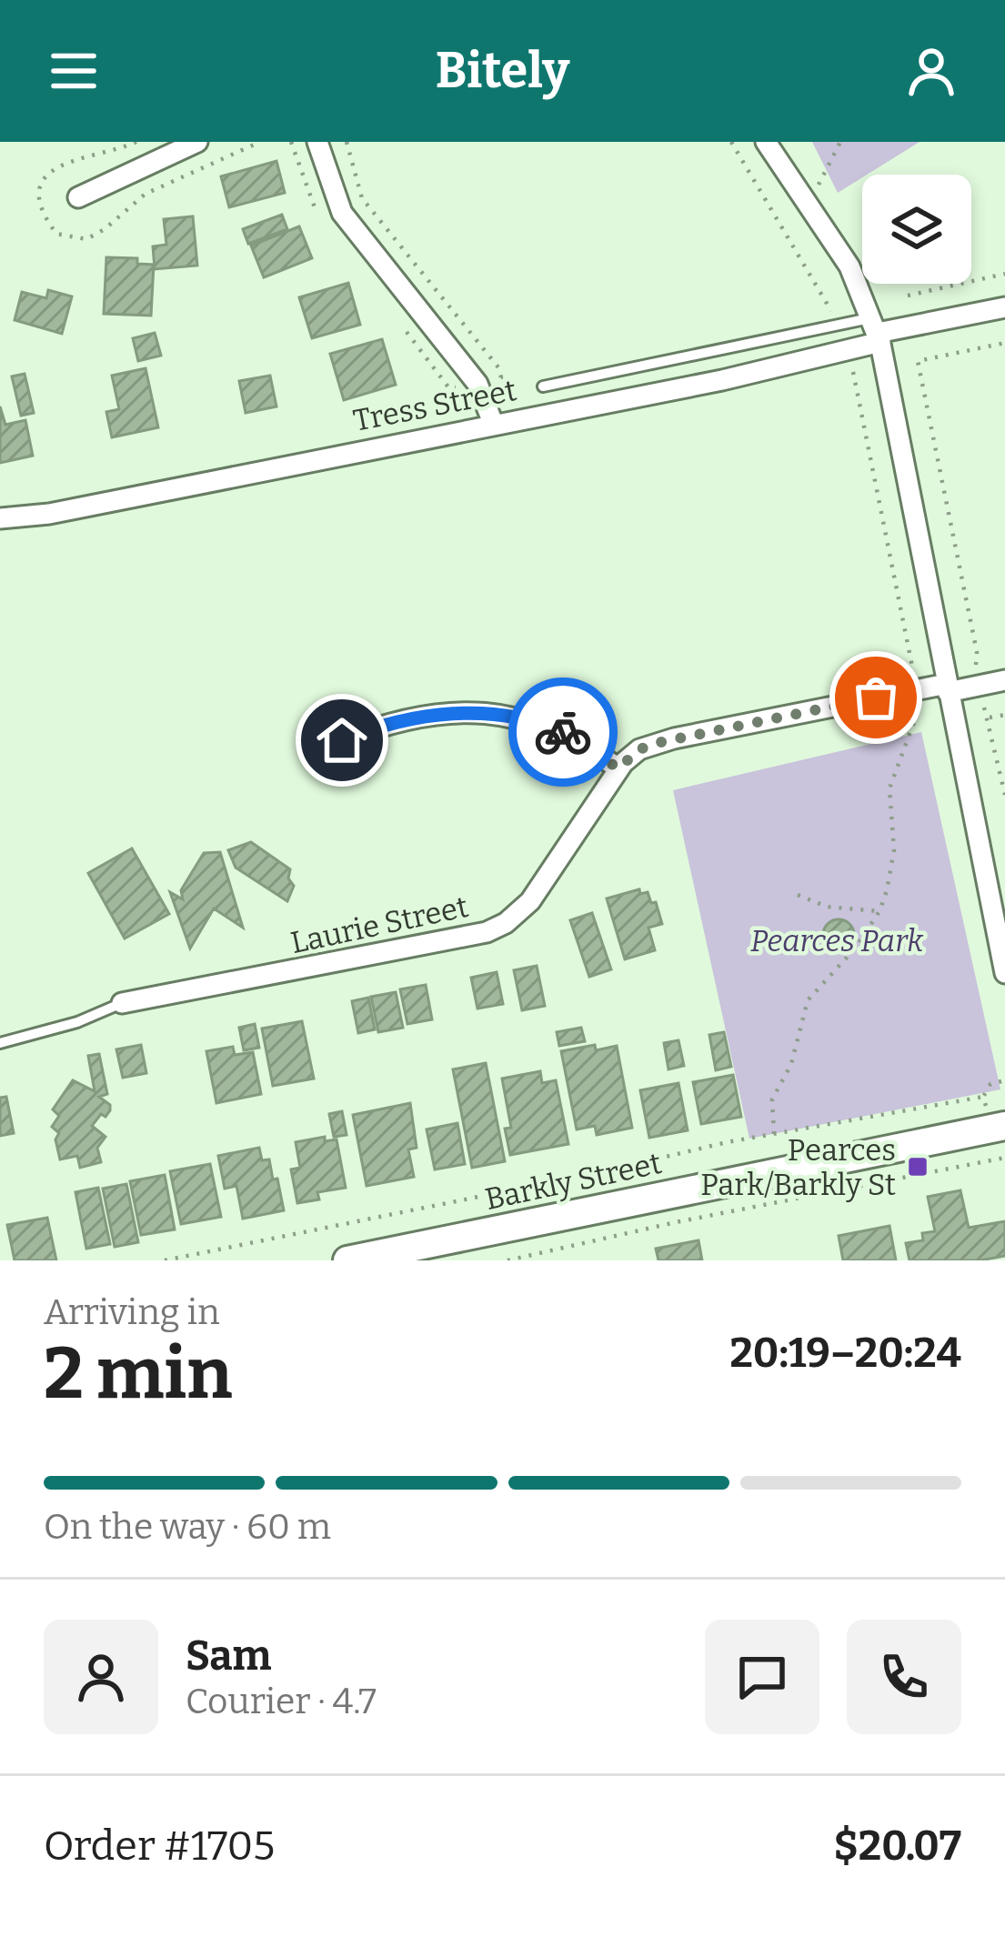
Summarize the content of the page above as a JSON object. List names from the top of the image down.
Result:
{
  "streets": {
    "main road": ["Barkly Street"],
    "street": ["Tress Street", "Laurie Street"]
  },
  "parks": ["Pearces Park"],
  "places": {
    "transit": ["Pearces Park/Barkly St"]
  },
  "page": {
    "header": "Bitely",
    "heading": ["2 min", "Arriving in", "20:19–20:24"],
    "panel": [
      "Sam",
      "Courier · 4.7",
      "Order #1705",
      "$20.07"
    ],
    "bar": "On the way · 60 m"
  }
}
